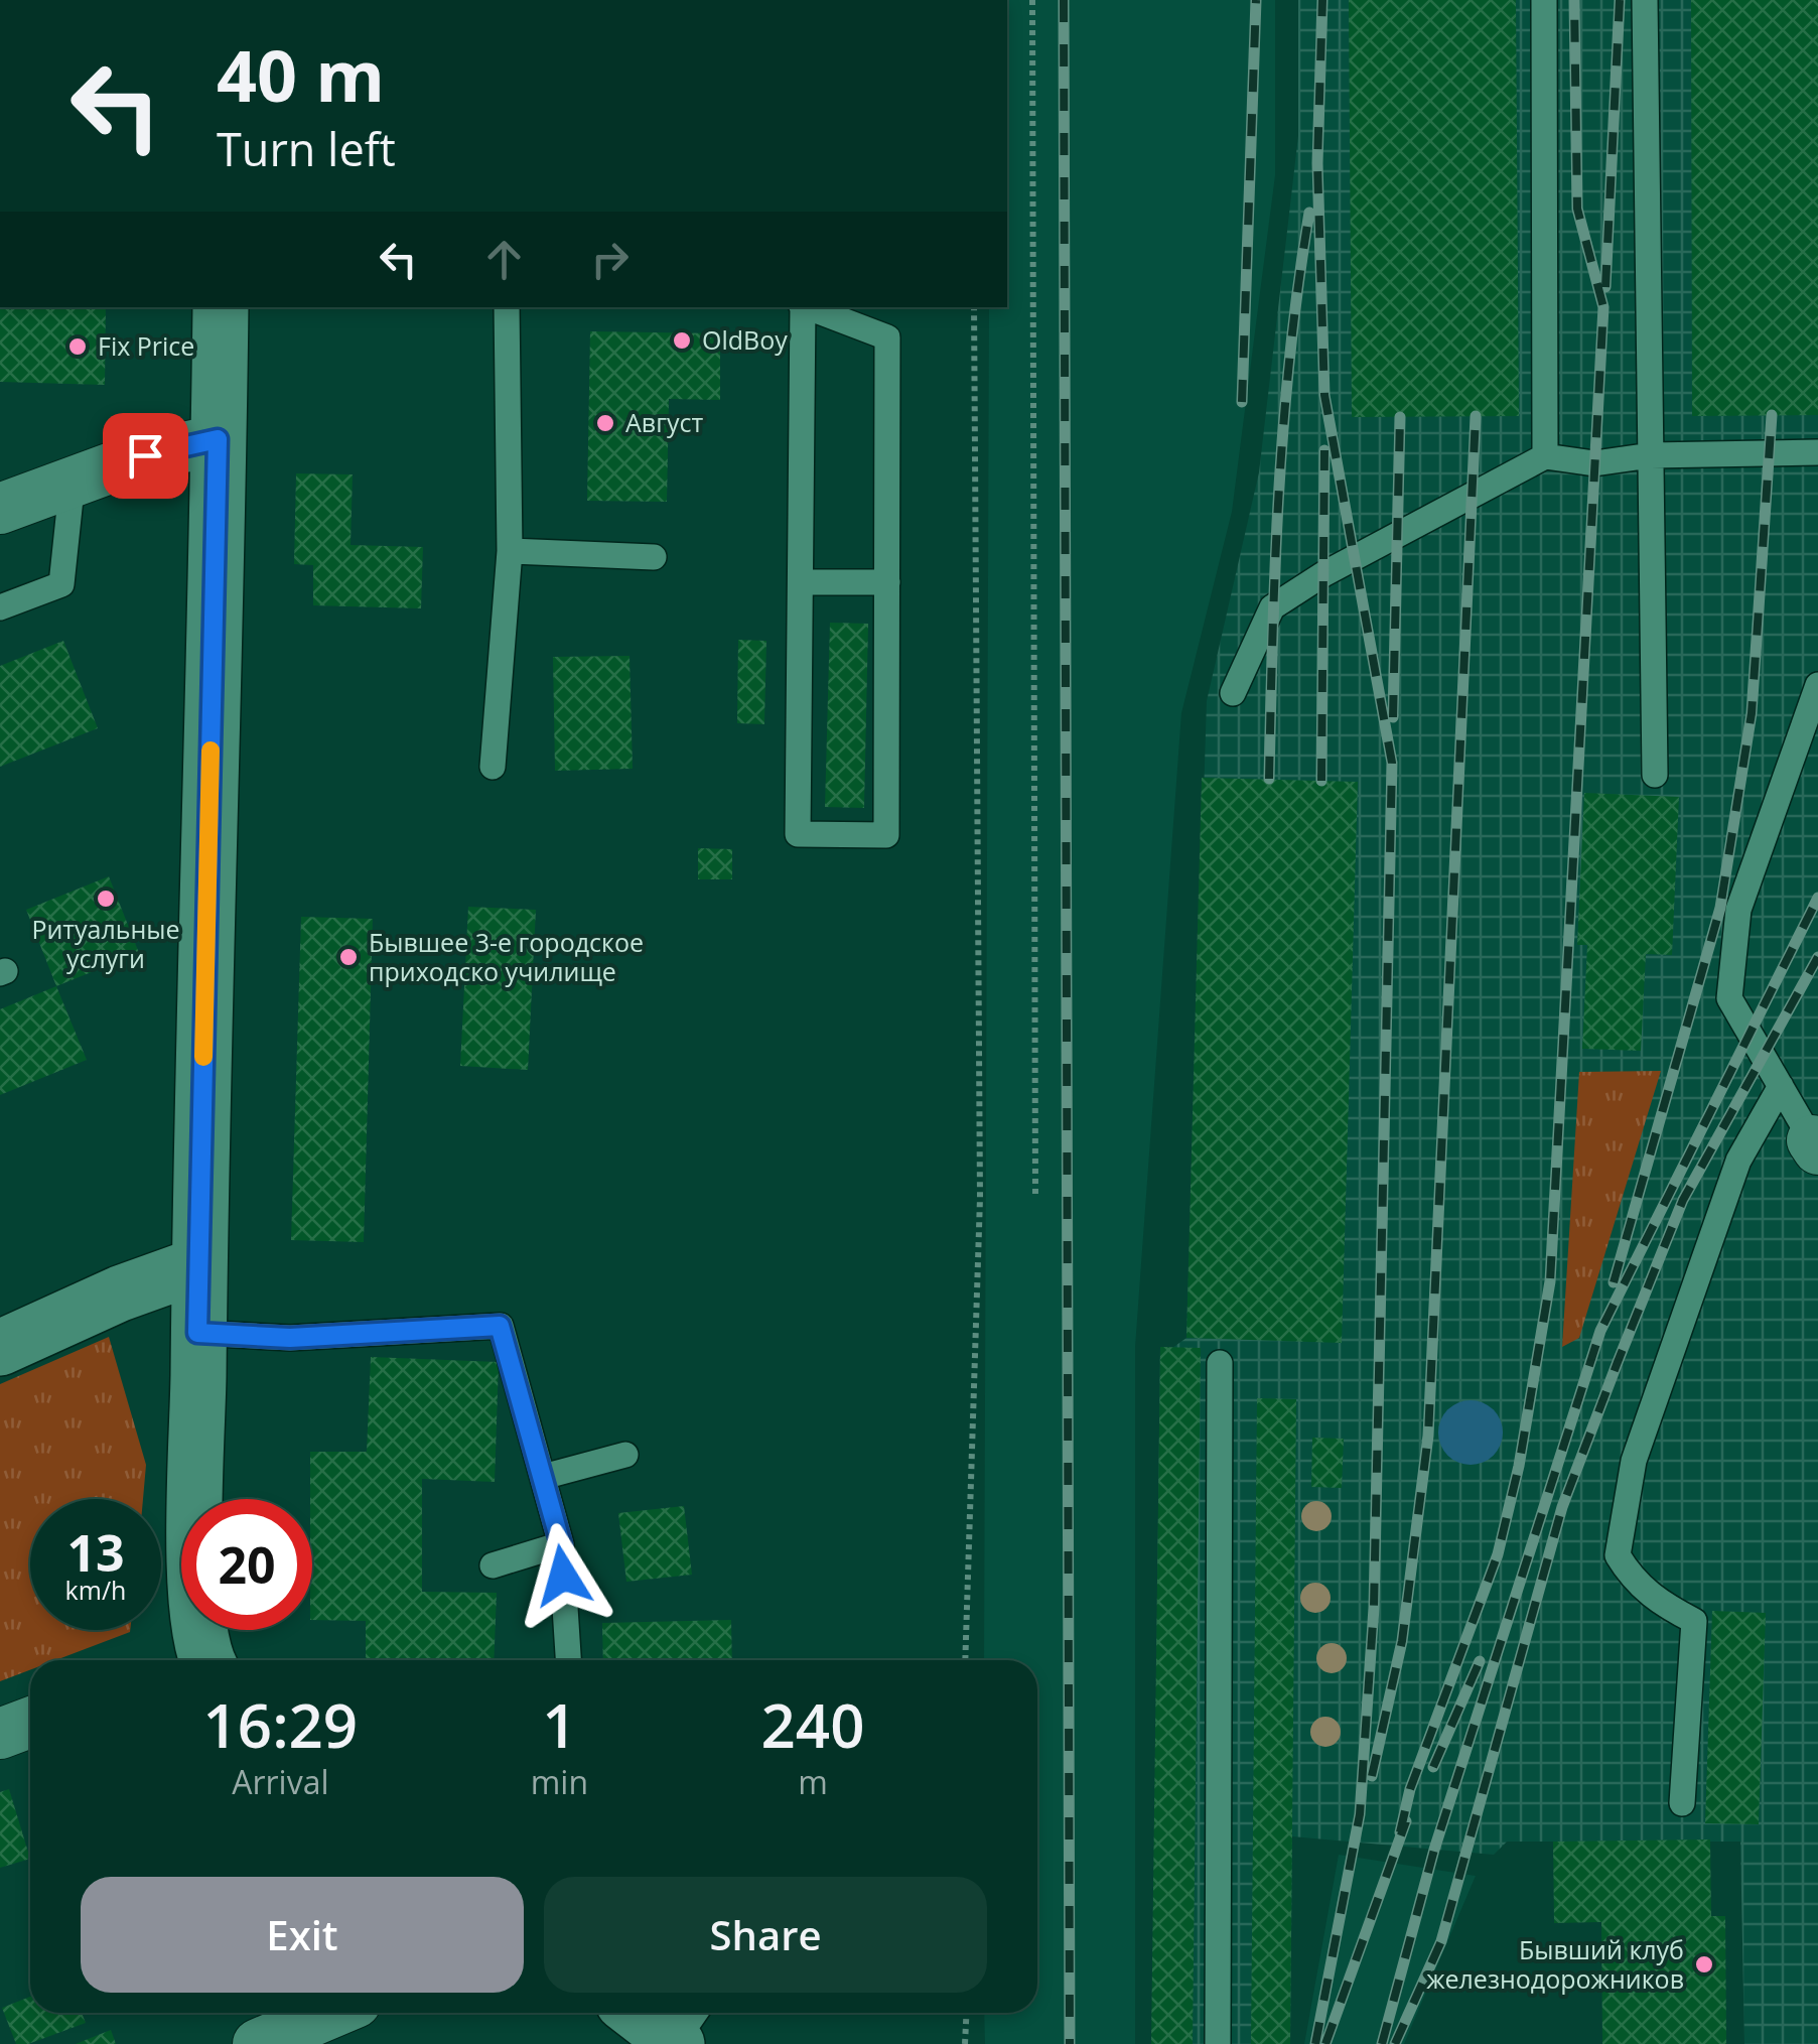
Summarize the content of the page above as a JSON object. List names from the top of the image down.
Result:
{
  "places": [
    "OldBoy",
    "Fix Price",
    "Август",
    "Ритуальные услуги",
    "Бывшее 3-е городское приходско училище",
    "Бывший клуб железнодорожников"
  ],
  "page": {
    "turn": ["40 m", "Turn left"],
    "speed": "13 km/h",
    "limit": "20",
    "eta": [
      "16:29",
      "Arrival",
      "1",
      "min",
      "240",
      "m"
    ],
    "buttons": ["Exit", "Share"]
  }
}
